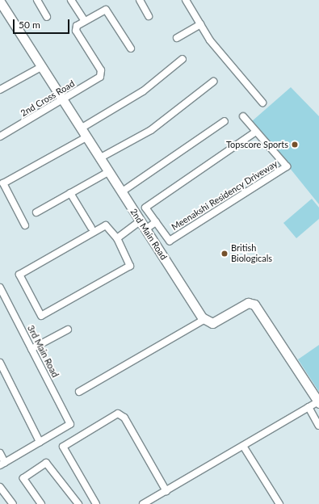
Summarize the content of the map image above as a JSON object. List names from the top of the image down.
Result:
{
  "streets": {
    "street": [
      "2nd Cross Road",
      "Meenakshi Residency Driveway",
      "2nd Main Road",
      "3rd Main Road"
    ]
  },
  "crossings": [
    ["2nd Cross Road", "2nd Main Road"],
    ["Meenakshi Residency Driveway", "2nd Main Road"]
  ],
  "places": ["Topscore Sports", "British Biologicals"],
  "scale_bar": "50 m"
}
